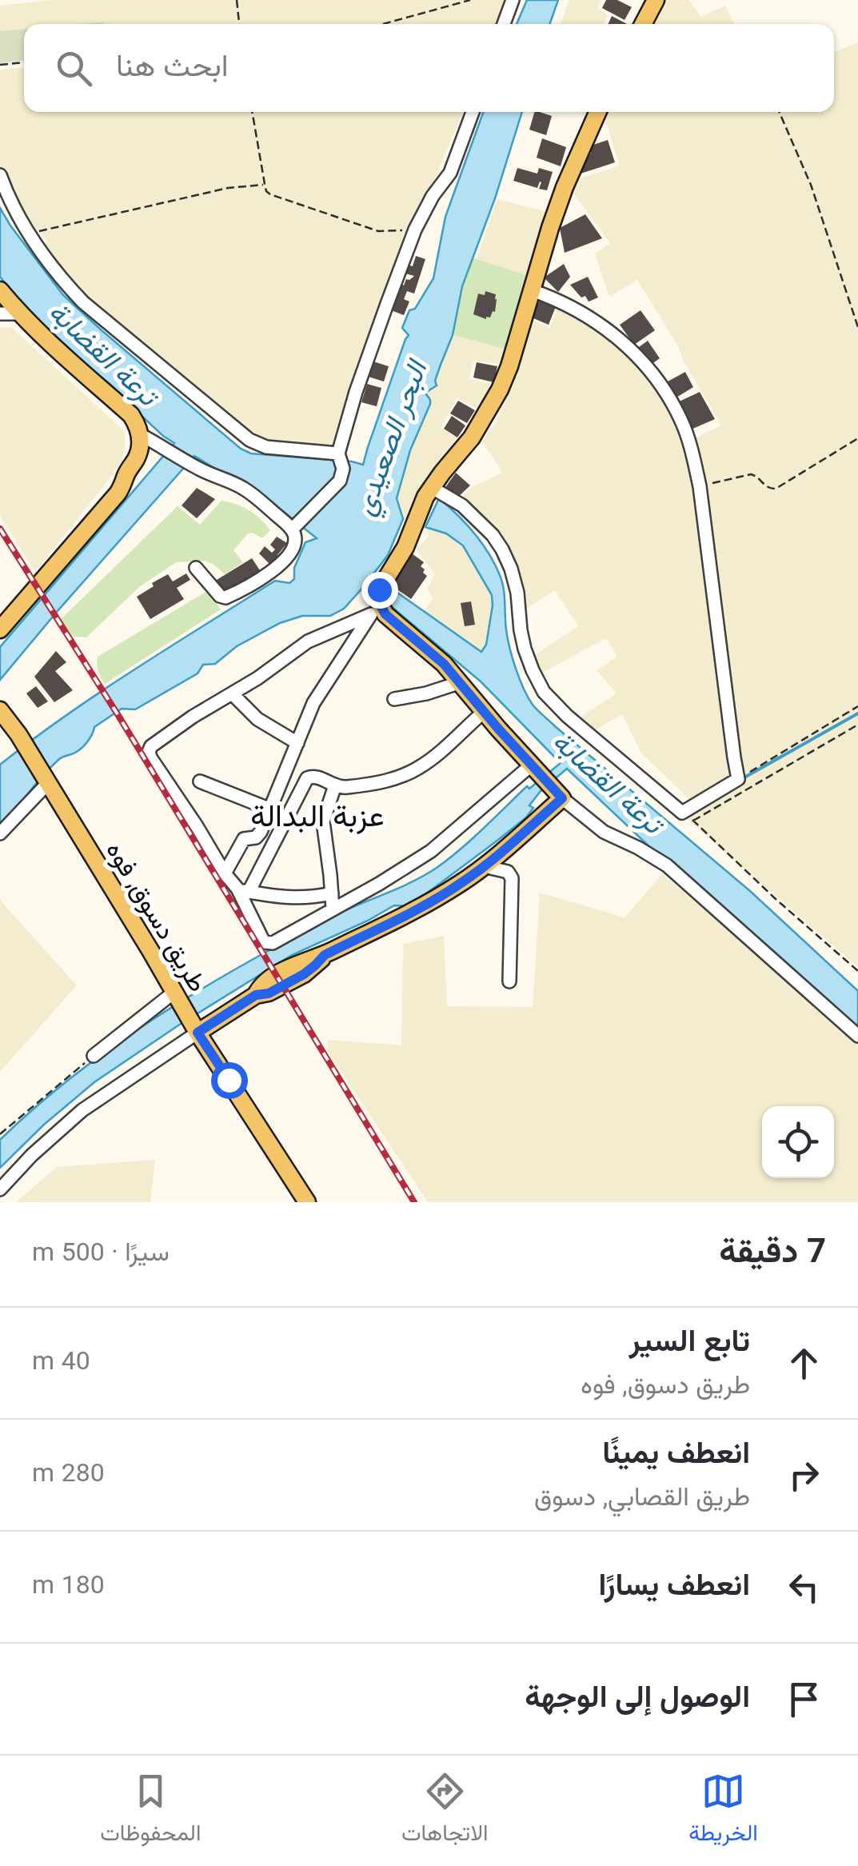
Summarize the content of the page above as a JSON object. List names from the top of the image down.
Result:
{
  "streets": {
    "main road": ["طريق دسوق, فوه"]
  },
  "districts": ["عزبة البدالة"],
  "water": ["ترعة القضابة", "البحر الصعيدي"],
  "page": {
    "search": "ابحث هنا",
    "heading": ["7 دقيقة", "سيرًا · 500 m"],
    "list": [
      ["تابع السير", "طريق دسوق, فوه", "40 m"],
      ["انعطف يمينًا", "طريق القصابي, دسوق", "280 m"],
      ["انعطف يسارًا", "180 m"],
      "الوصول إلى الوجهة"
    ],
    "nav": ["الخريطة", "الاتجاهات", "المحفوظات"]
  }
}
